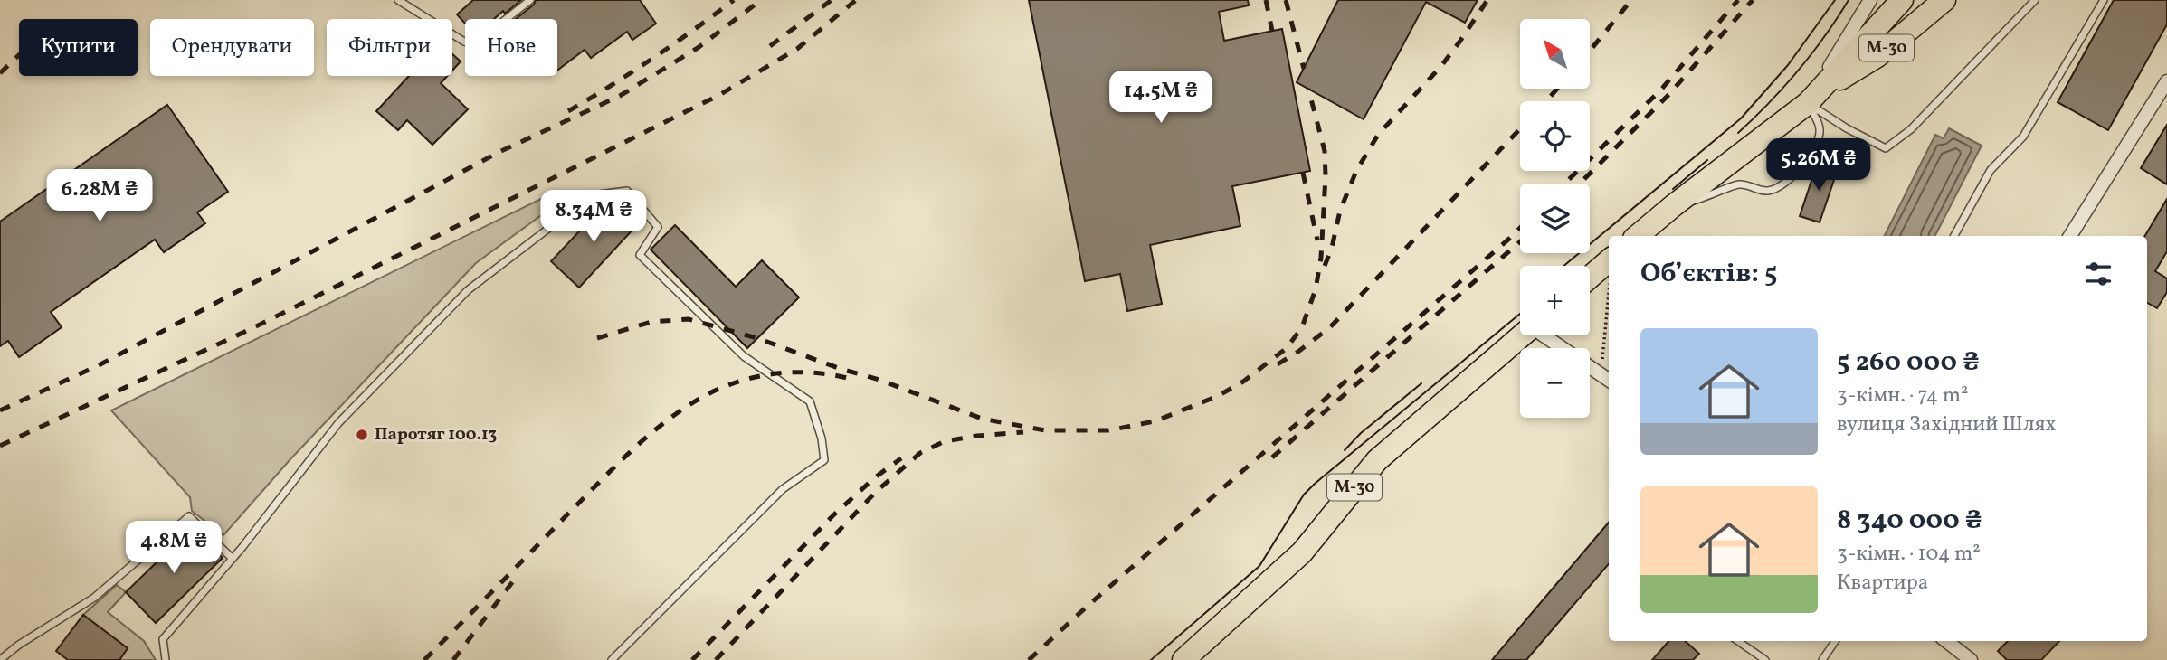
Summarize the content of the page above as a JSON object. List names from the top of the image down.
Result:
{
  "streets": {
    "highway": ["М-30"]
  },
  "places": ["Паротяг 100.13"],
  "north": "top left",
  "page": {
    "map_buttons": ["+", "−"],
    "chip": [
      "Купити",
      "Орендувати",
      "Фільтри",
      "Нове"
    ],
    "price": [
      "14.5M ₴",
      "5.26M ₴",
      "6.28M ₴",
      "8.34M ₴",
      "4.8M ₴"
    ],
    "heading": "Об’єктів: 5",
    "list": [
      {
        "name": "5 260 000 ₴",
        "note": "3-кімн. · 74 m² · вулиця Західний Шлях"
      },
      {
        "name": "8 340 000 ₴",
        "note": "3-кімн. · 104 m² · Квартира"
      }
    ]
  }
}
